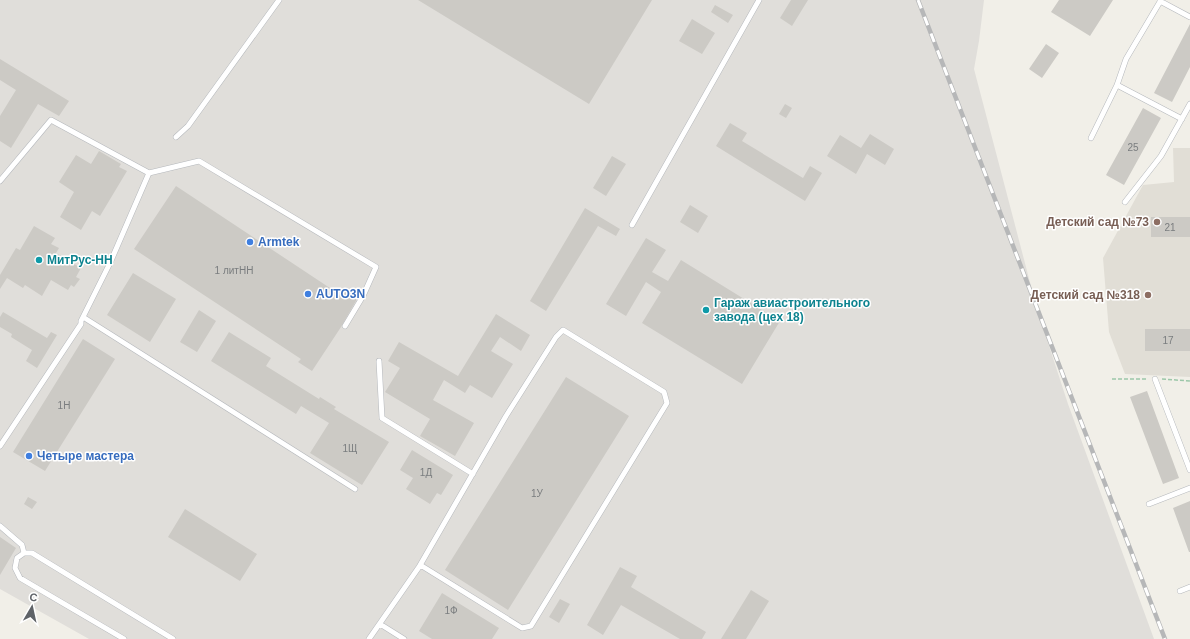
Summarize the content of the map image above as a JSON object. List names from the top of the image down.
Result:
{
  "places": [
    "Детский сад №73",
    "Armtek",
    "МитРус-НН",
    "AUTO3N",
    "Детский сад №318",
    "Гараж авиастроительного завода (цех 18)",
    "Четыре мастера"
  ],
  "house_numbers": [
    "25",
    "21",
    "1 литНН",
    "17",
    "1Н",
    "1Щ",
    "1Д",
    "1У",
    "1Ф"
  ],
  "north": "top"
}
